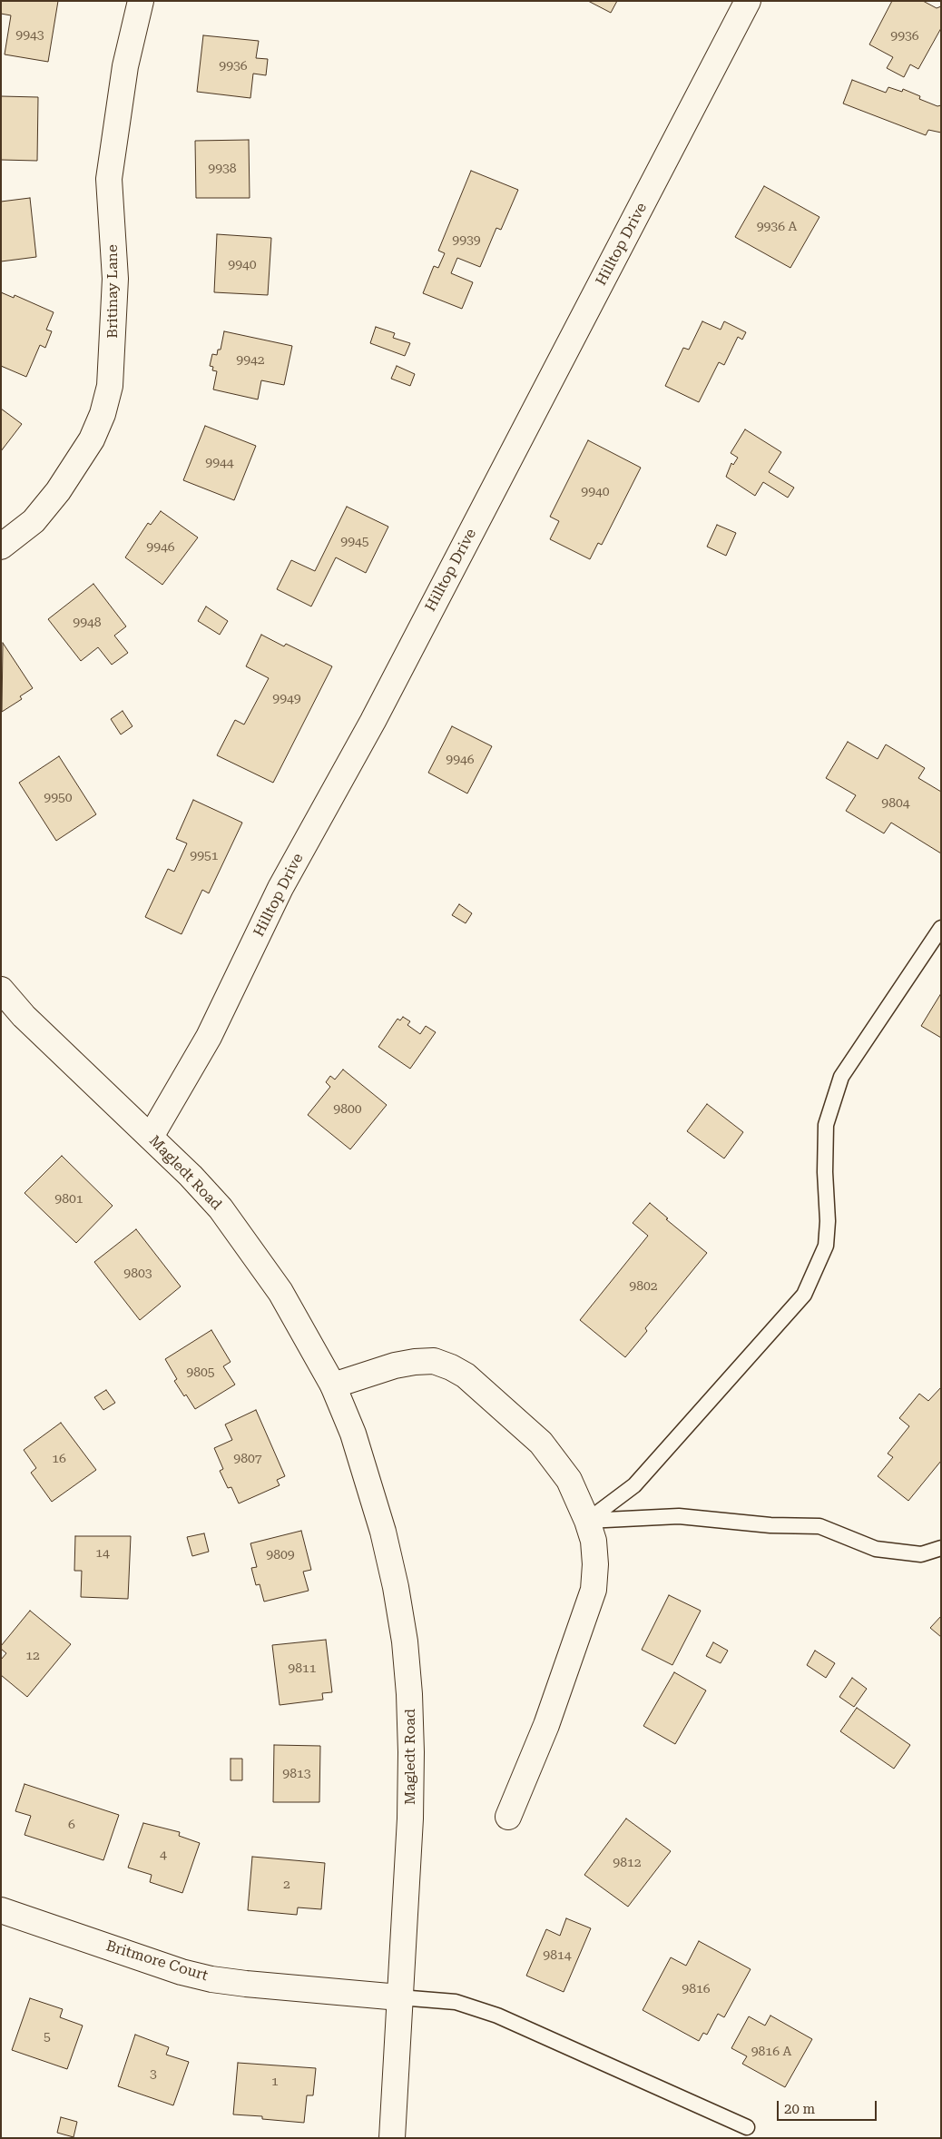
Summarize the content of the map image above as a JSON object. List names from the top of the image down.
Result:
{
  "streets": {
    "street": [
      "Hilltop Drive",
      "Britinay Lane",
      "Magledt Road",
      "Britmore Court"
    ]
  },
  "crossings": [
    ["Hilltop Drive", "Magledt Road"],
    ["Magledt Road", "Britmore Court"]
  ],
  "house_numbers": [
    "9943",
    "9936",
    "9936",
    "9938",
    "9936 A",
    "9939",
    "9940",
    "9942",
    "9944",
    "9940",
    "9945",
    "9946",
    "9948",
    "9949",
    "9946",
    "9950",
    "9804",
    "9951",
    "9800",
    "9801",
    "9803",
    "9802",
    "9805",
    "16",
    "9807",
    "14",
    "9809",
    "12",
    "9811",
    "9813",
    "6",
    "4",
    "9812",
    "2",
    "9814",
    "9816",
    "5",
    "9816 A",
    "3",
    "1"
  ],
  "scale_bar": "20 m"
}
